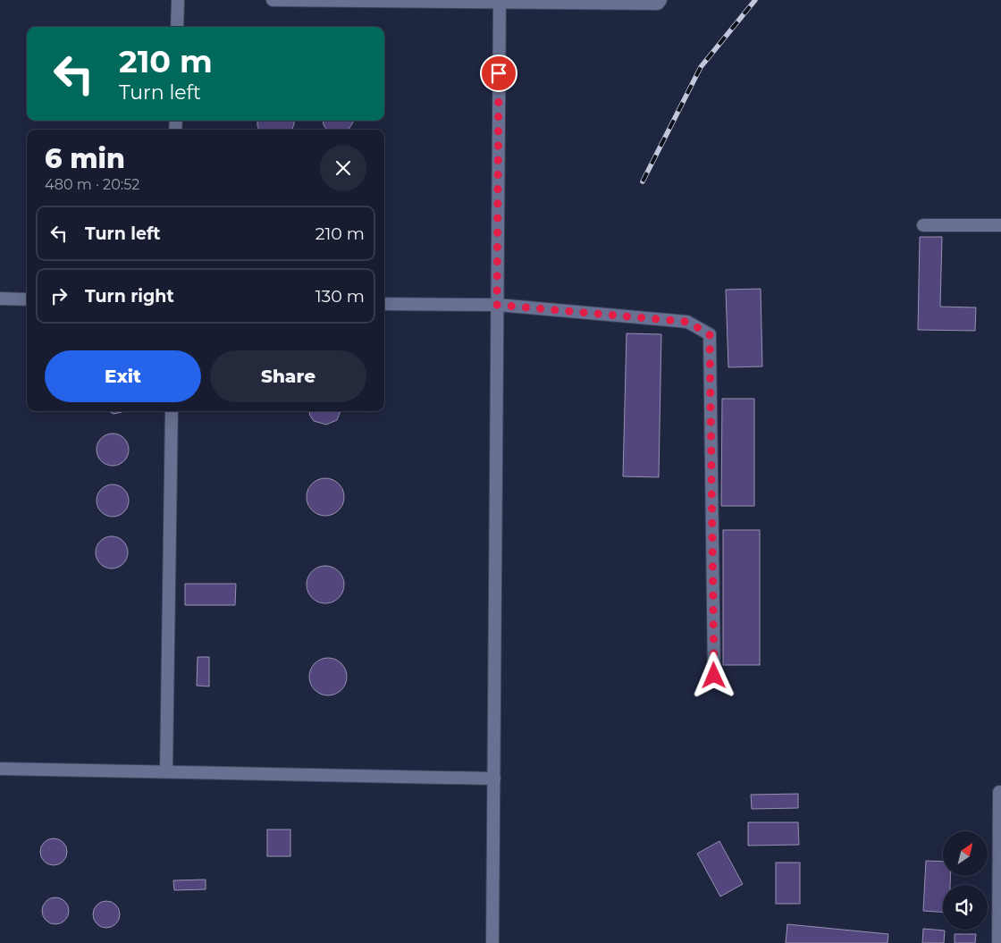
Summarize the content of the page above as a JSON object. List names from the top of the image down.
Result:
{
  "north": "top right",
  "page": {
    "turn": ["210 m", "Turn left"],
    "heading": ["6 min", "480 m · 20:52"],
    "list": [
      {
        "name": "Turn left",
        "value": "210 m"
      },
      {
        "name": "Turn right",
        "value": "130 m"
      }
    ],
    "buttons": ["Exit", "Share"]
  }
}
